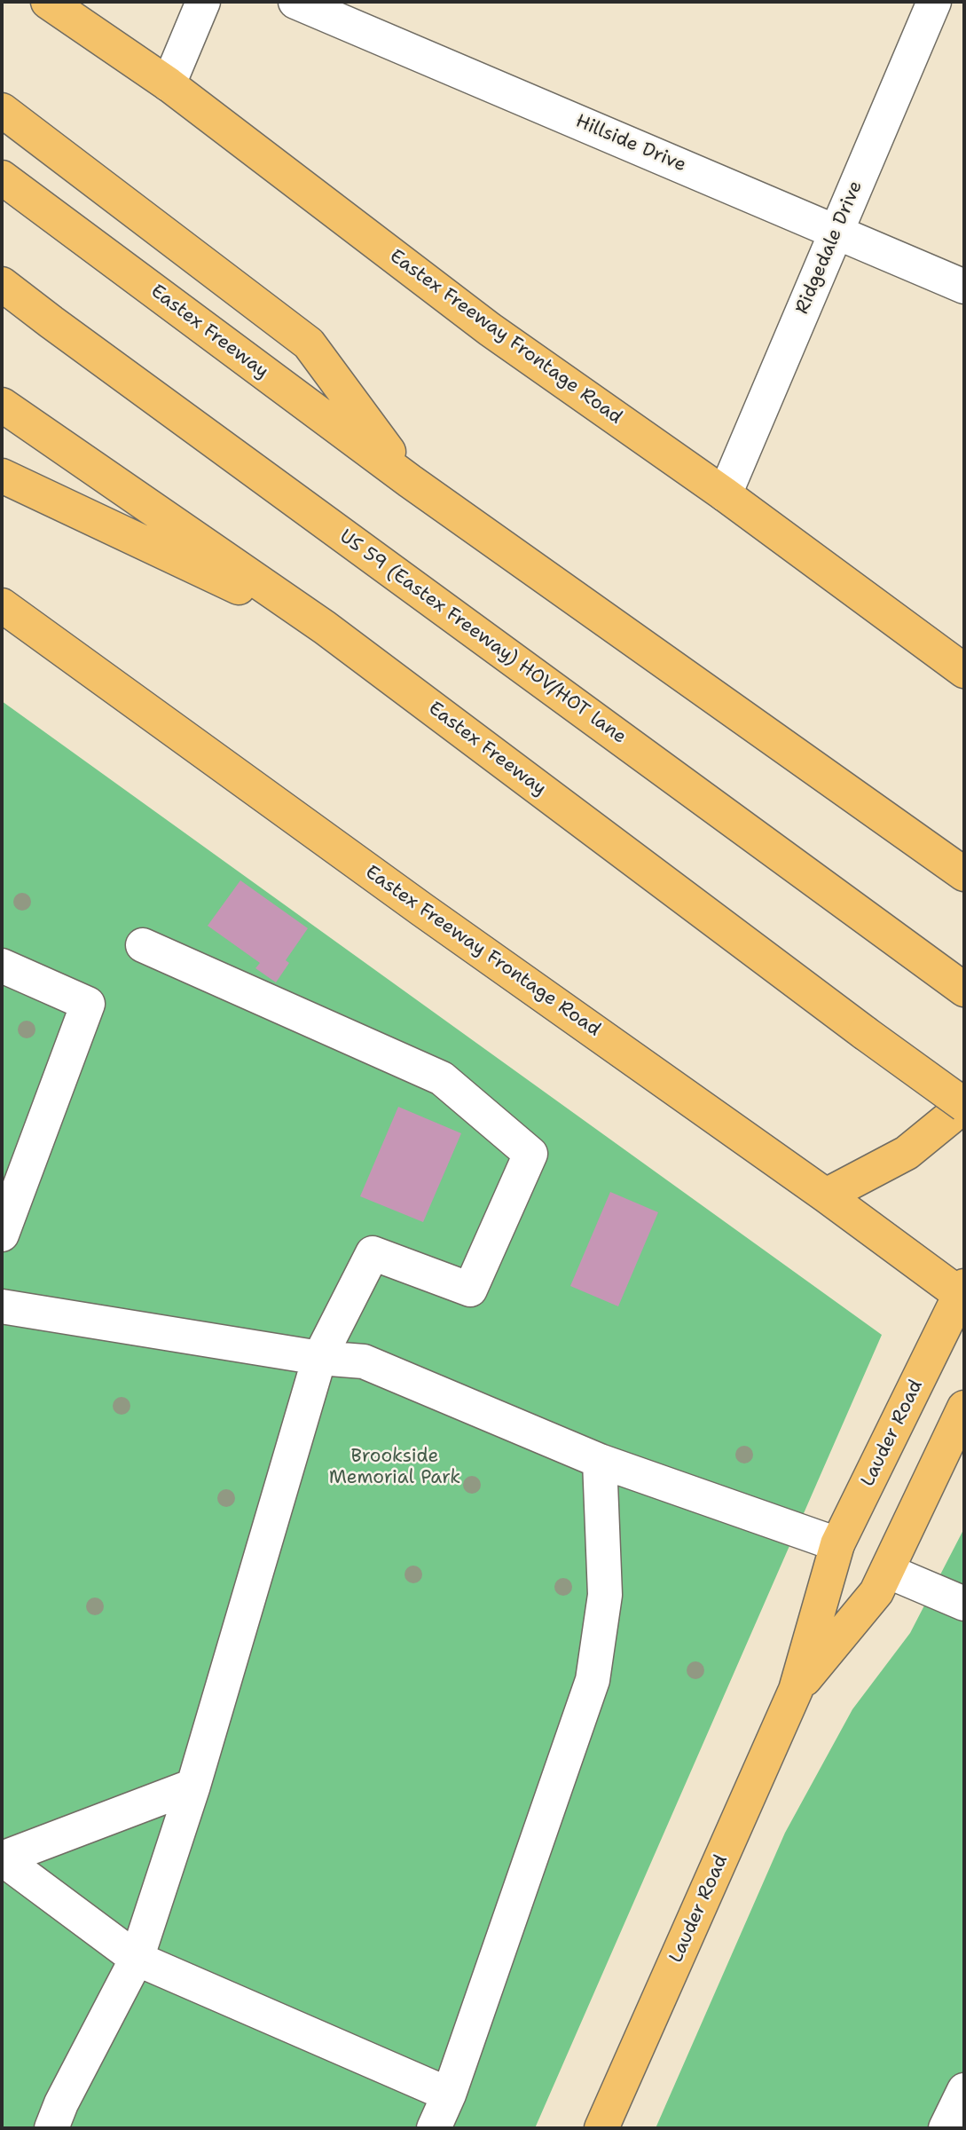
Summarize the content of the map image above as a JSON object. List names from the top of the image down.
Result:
{
  "streets": {
    "main road": [
      "Eastex Freeway",
      "Eastex Freeway Frontage Road",
      "US 59 (Eastex Freeway) HOV/HOT lane",
      "Lauder Road"
    ],
    "street": ["Hillside Drive", "Ridgedale Drive"]
  },
  "crossings": [
    ["Hillside Drive", "Ridgedale Drive"],
    ["Ridgedale Drive", "Eastex Freeway Frontage Road"],
    ["Eastex Freeway Frontage Road", "Lauder Road"]
  ],
  "parks": ["Brookside Memorial Park"]
}
